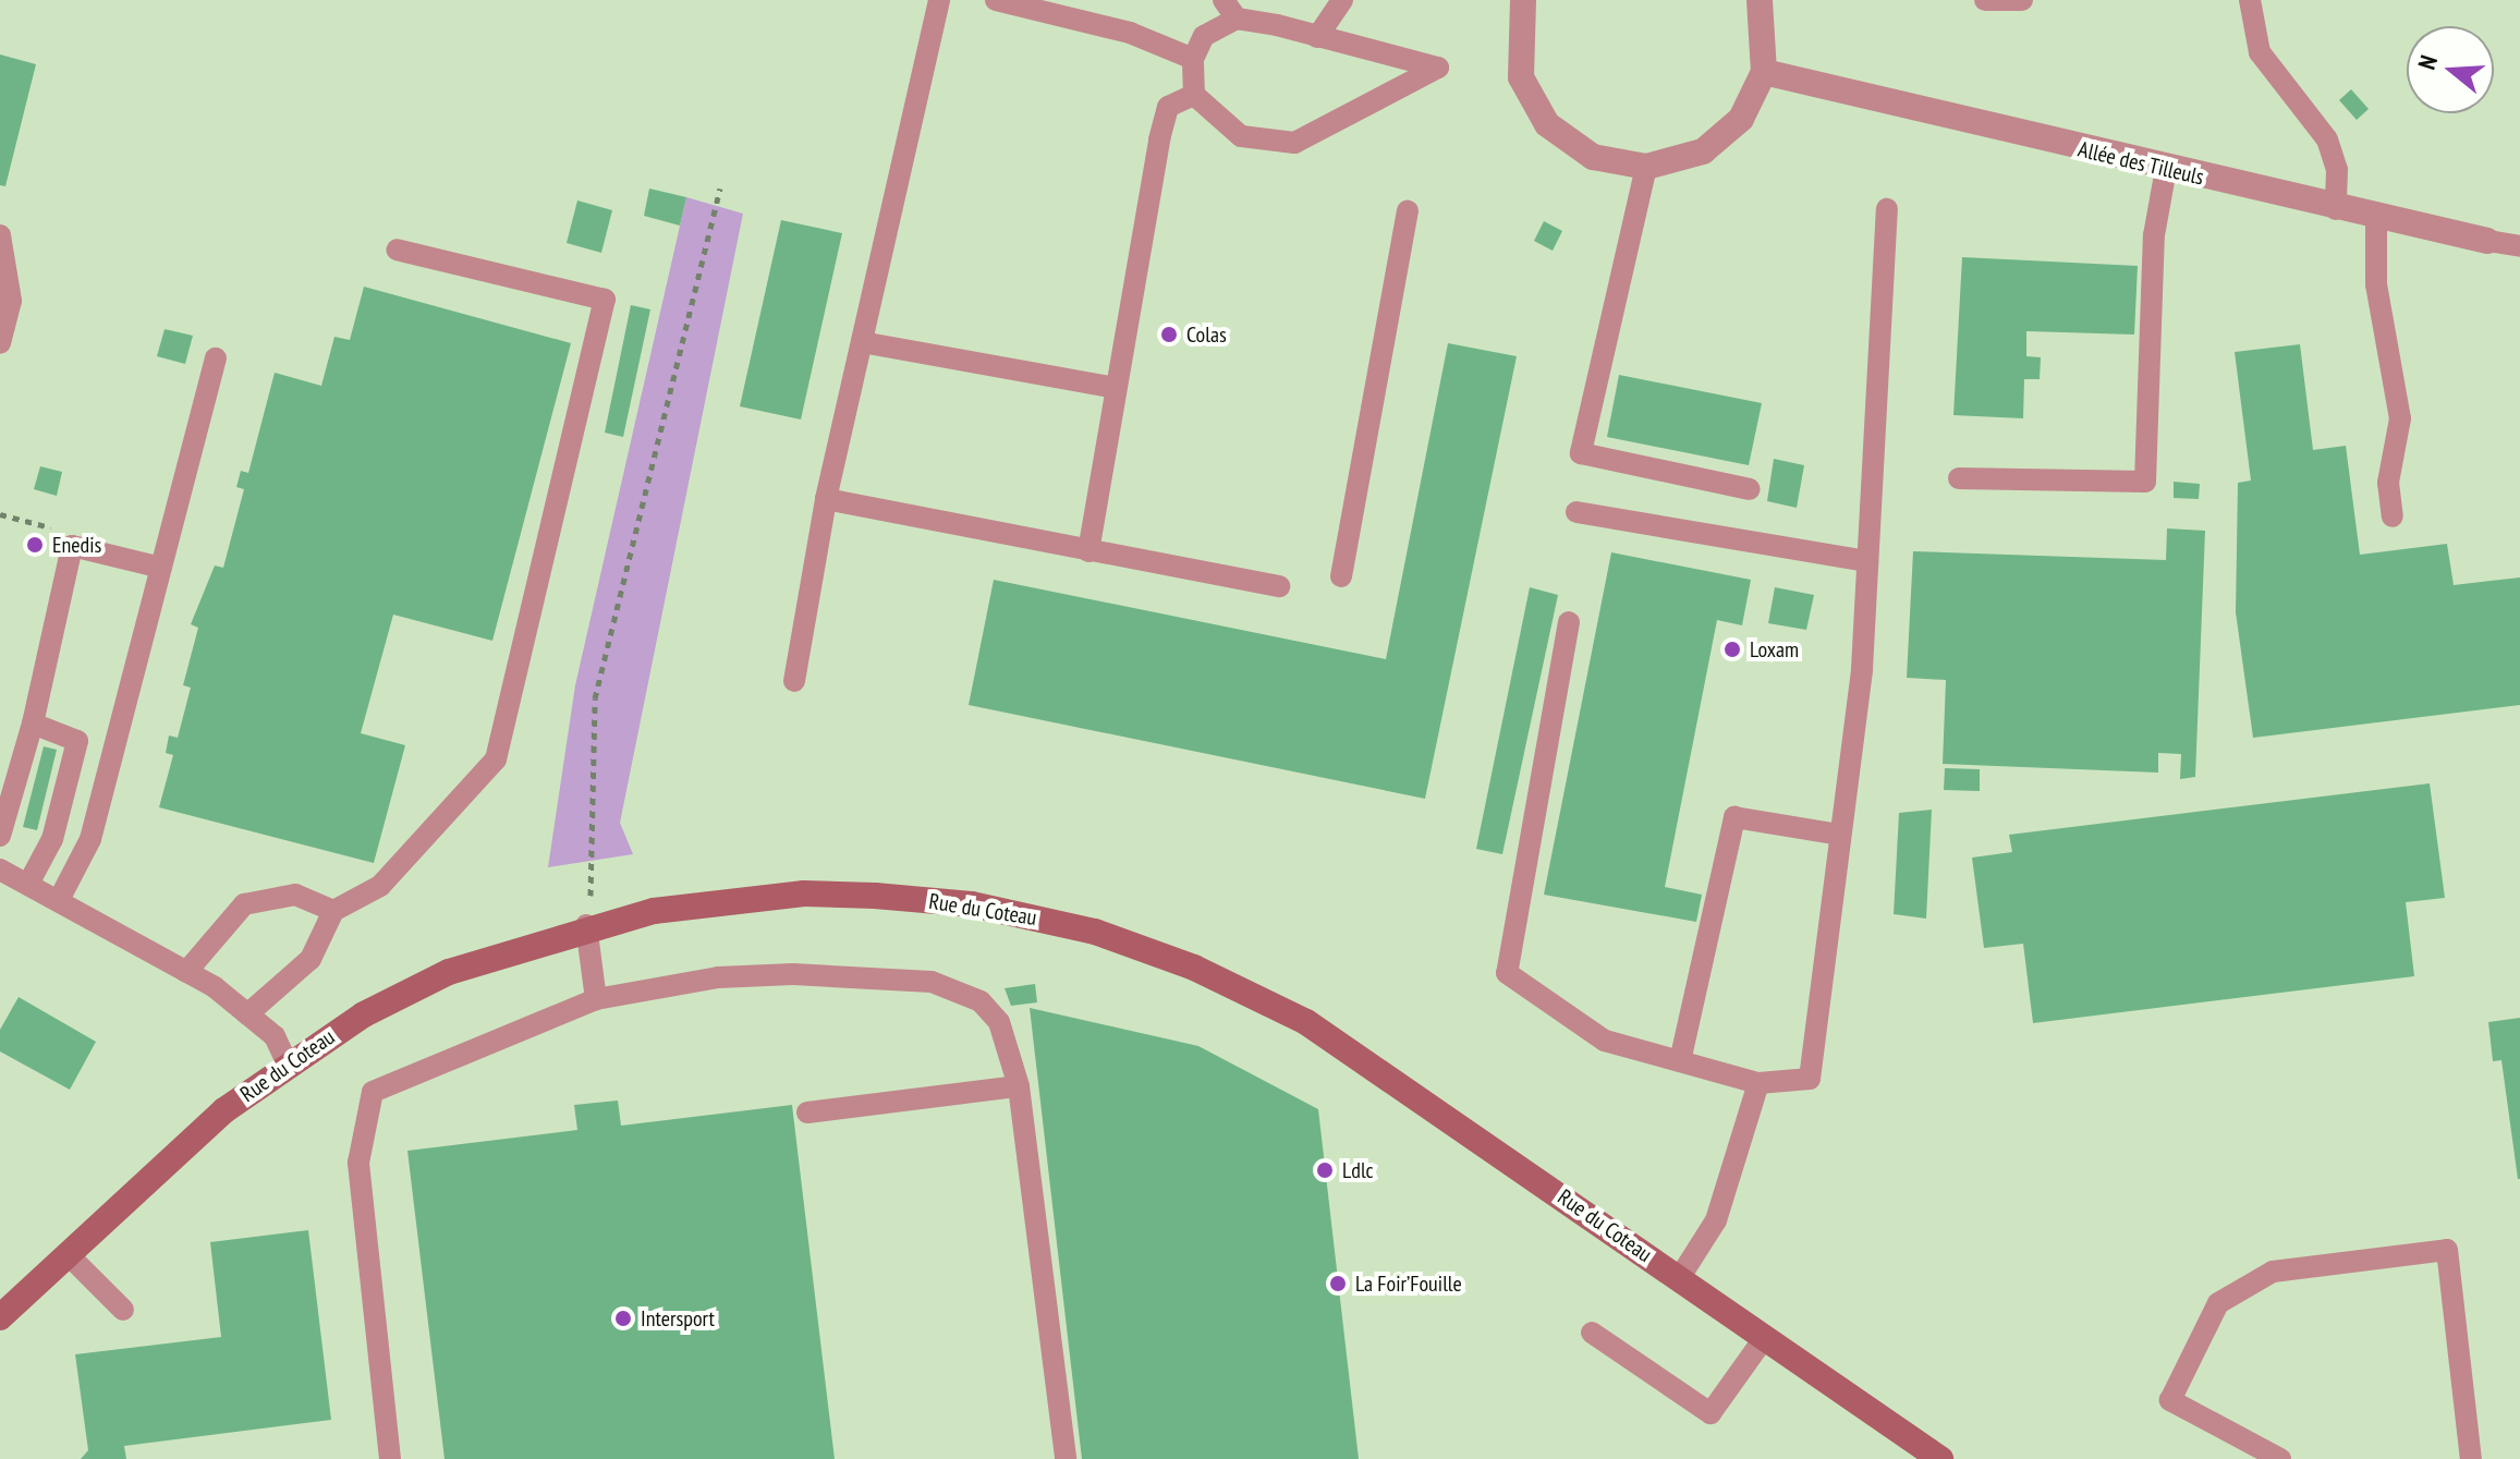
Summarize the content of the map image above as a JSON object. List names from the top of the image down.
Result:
{
  "streets": {
    "street": ["Allée des Tilleuls", "Rue du Coteau"]
  },
  "places": [
    "Colas",
    "Enedis",
    "Loxam",
    "Ldlc",
    "La Foir’Fouille",
    "Intersport"
  ],
  "north": "left"
}
